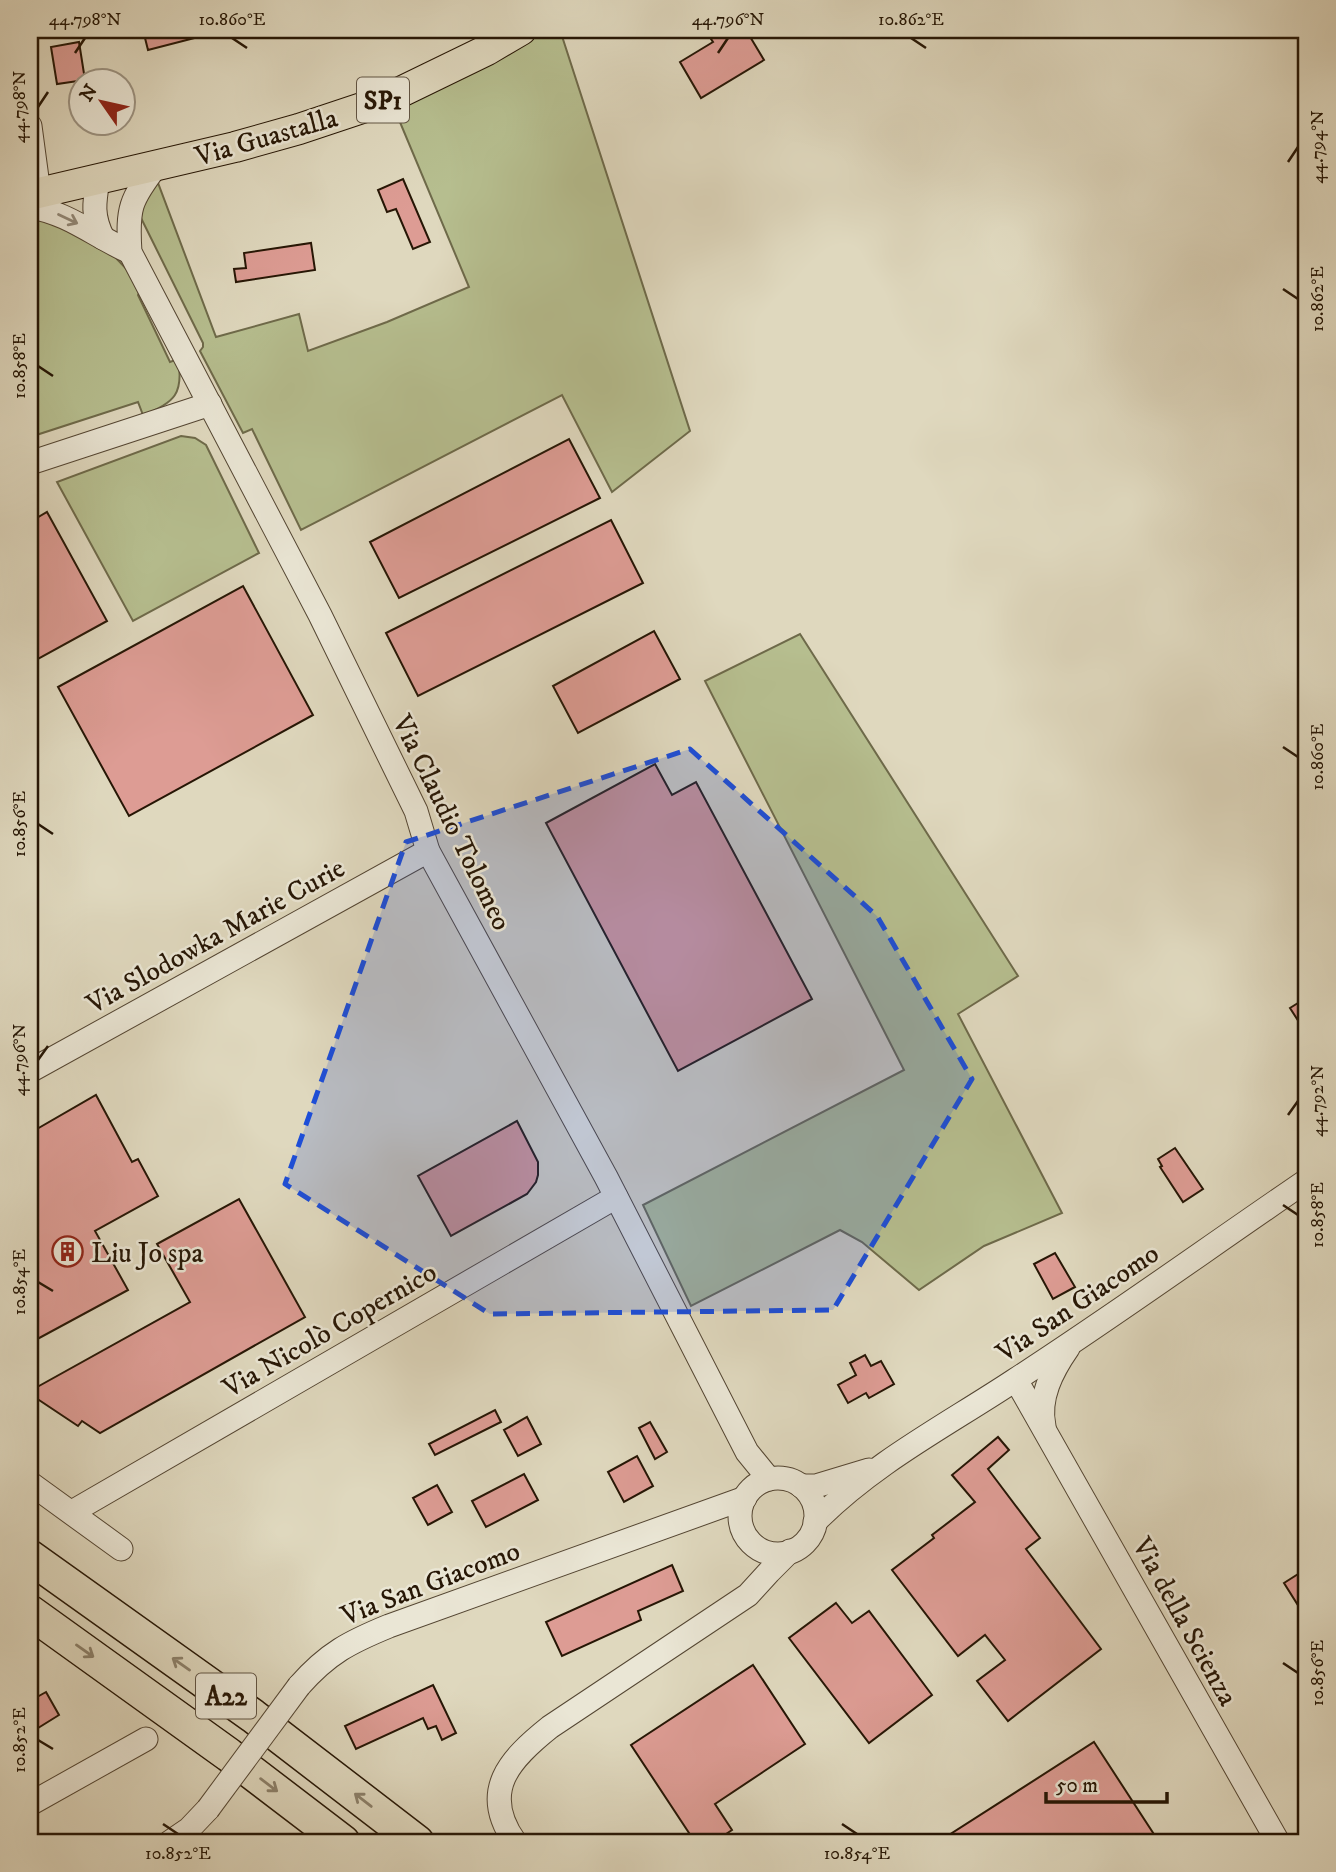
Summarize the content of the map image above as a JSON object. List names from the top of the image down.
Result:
{
  "streets": {
    "highway": ["A22"],
    "main road": ["SP1", "Via Guastalla"],
    "street": [
      "Via Claudio Tolomeo",
      "Via Slodowka Marie Curie",
      "Via San Giacomo",
      "Via Nicolò Copernico",
      "Via della Scienza"
    ]
  },
  "crossings": [
    ["Via Guastalla", "Via Claudio Tolomeo"],
    ["Via Claudio Tolomeo", "Via Slodowka Marie Curie"],
    ["Via Claudio Tolomeo", "Via San Giacomo"],
    ["Via Claudio Tolomeo", "Via Nicolò Copernico"],
    ["Via San Giacomo", "Via della Scienza"]
  ],
  "places": {
    "building": ["Liu Jo spa"]
  },
  "scale_bar": "50 m",
  "north": "top left",
  "coordinates": [
    "44.798°N",
    "10.860°E",
    "44.796°N",
    "10.862°E",
    "44.794°N",
    "10.858°E",
    "10.856°E",
    "44.792°N",
    "10.854°E",
    "10.852°E"
  ]
}
